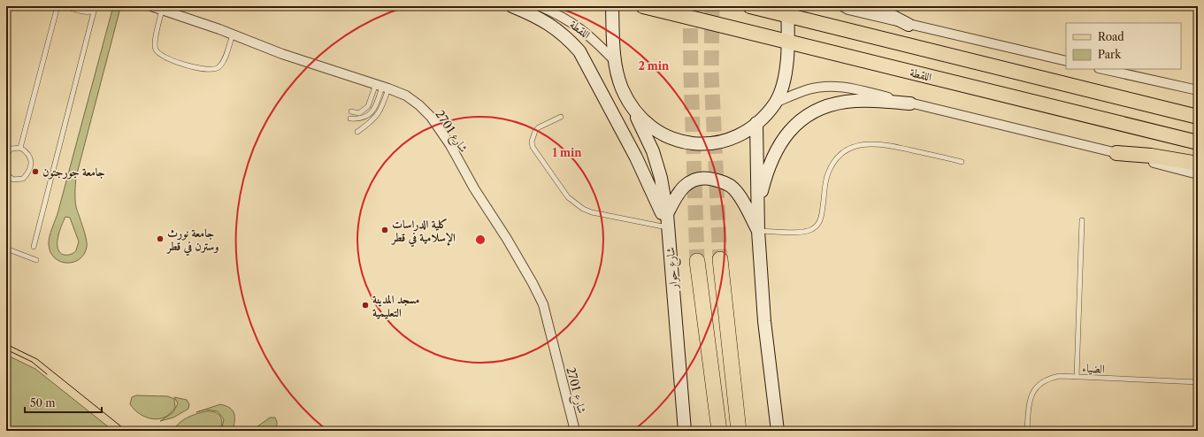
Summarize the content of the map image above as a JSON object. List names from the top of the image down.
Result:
{
  "streets": {
    "main road": ["اللقطة", "شارع حوار"],
    "street": ["شارع 2701"],
    "lane": ["الضياء"]
  },
  "crossings": [
    ["اللقطة", "شارع حوار"]
  ],
  "places": [
    "جامعة جورجتون",
    "كلية الدراسات الإسلامية في قطر",
    "جامعة نورث وسترن في قطر",
    "مسجد المدينة التعليمية"
  ],
  "legend": ["Road", "Park"],
  "scale_bar": "50 m",
  "rings": ["2 min", "1 min"]
}
